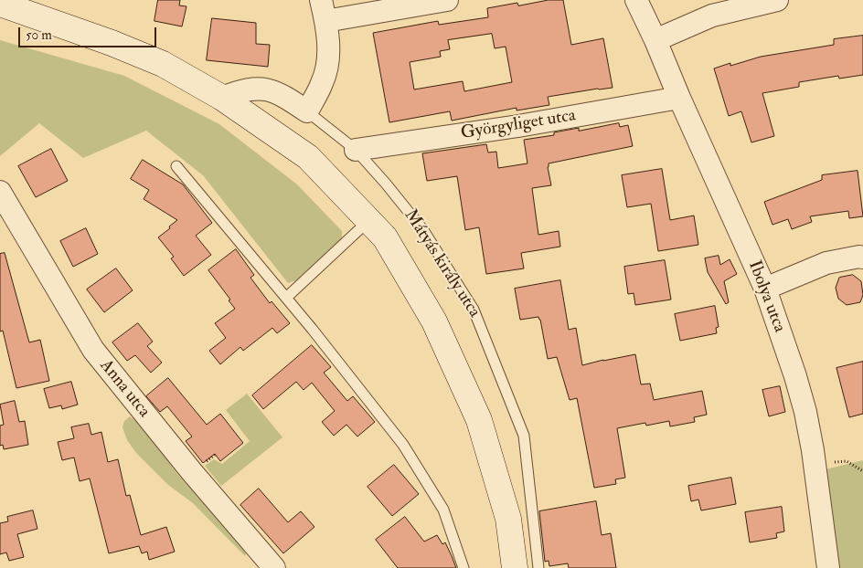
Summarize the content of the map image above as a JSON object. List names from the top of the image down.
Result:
{
  "streets": {
    "main road": ["Mátyás király utca"],
    "street": ["Györgyliget utca", "Ibolya utca", "Anna utca"]
  },
  "crossings": [
    ["Györgyliget utca", "Mátyás király utca"],
    ["Györgyliget utca", "Ibolya utca"]
  ],
  "scale_bar": "50 m"
}
